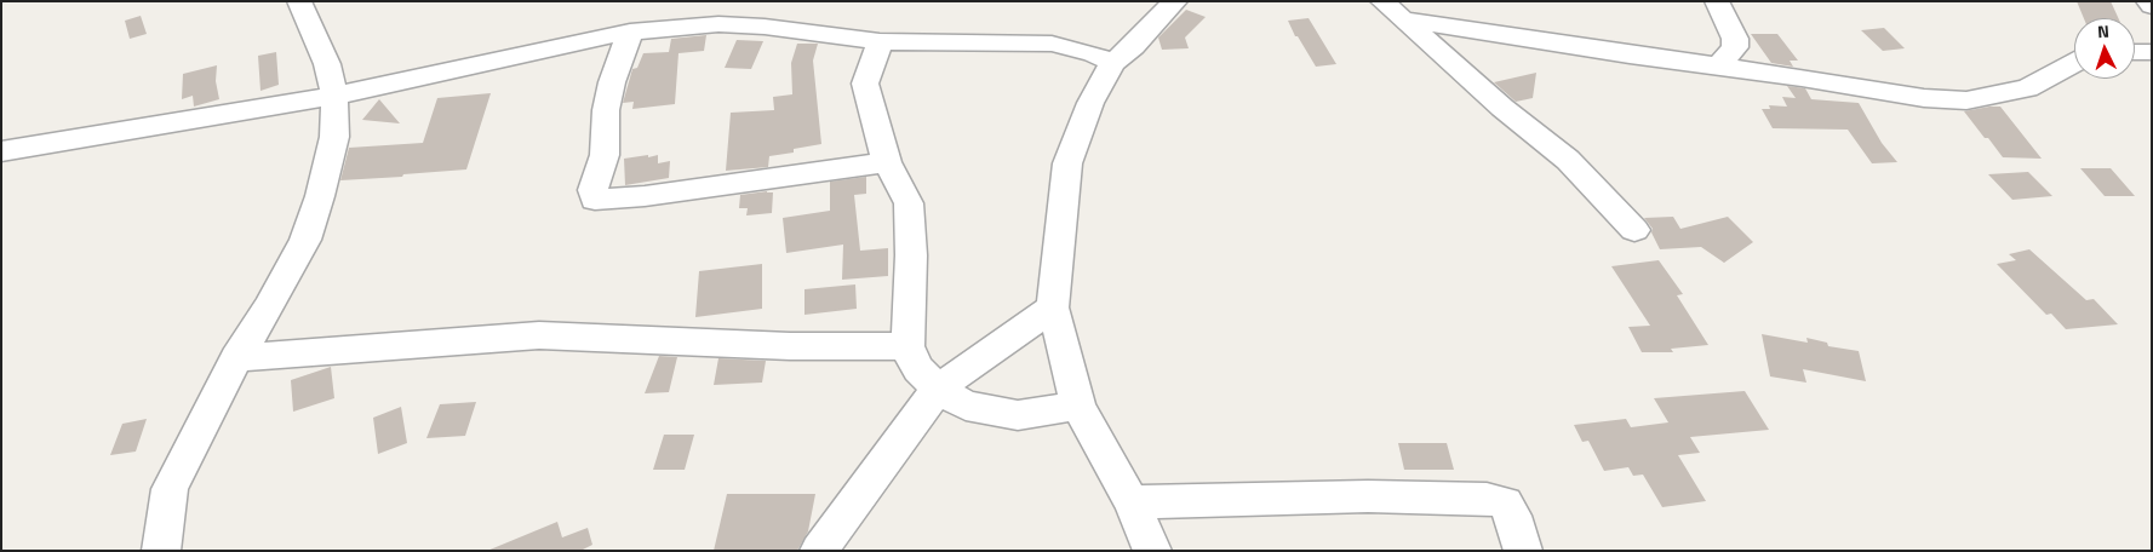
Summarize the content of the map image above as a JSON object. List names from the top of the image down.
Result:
{
  "north": "top"
}
